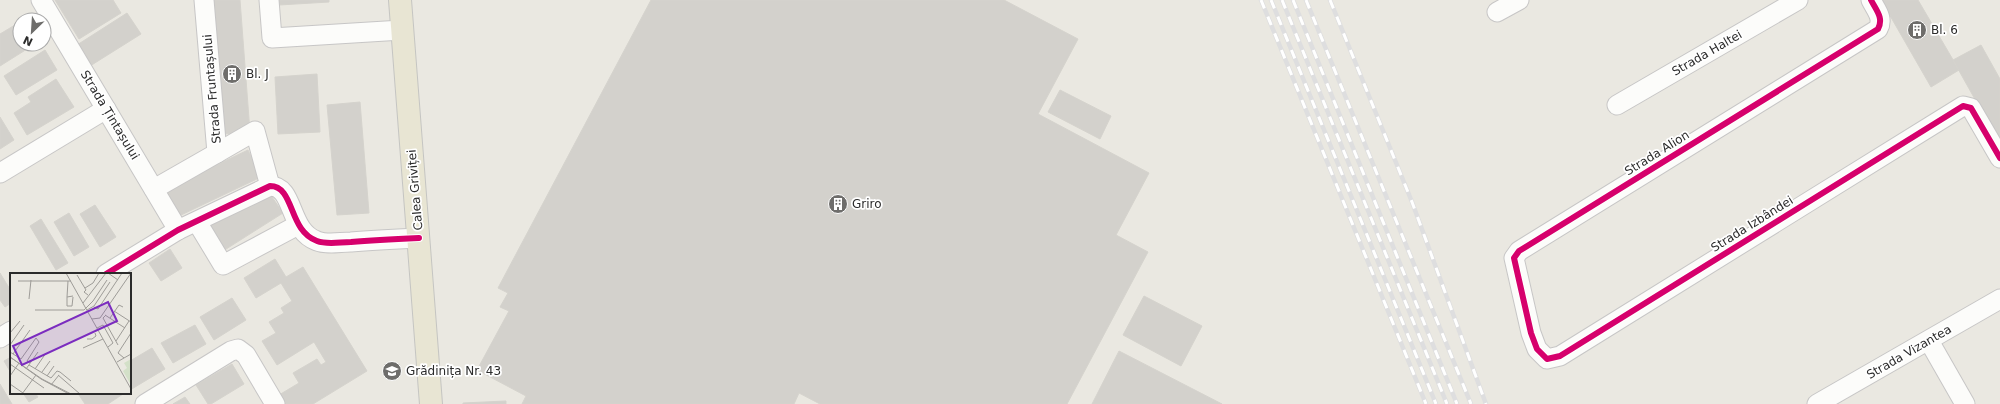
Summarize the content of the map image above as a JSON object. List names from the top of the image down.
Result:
{
  "streets": {
    "main road": ["Calea Griviței"],
    "street": [
      "Strada Haltei",
      "Strada Fruntașului",
      "Strada Țintașului",
      "Strada Alion",
      "Strada Izbândei",
      "Strada Vizantea"
    ]
  },
  "crossings": [
    ["Strada Fruntașului", "Strada Țintașului"],
    ["Strada Alion", "Strada Izbândei"]
  ],
  "places": {
    "building": ["Bl. 6", "Bl. J", "Griro"],
    "school or university": ["Grădinița Nr. 43"]
  },
  "north": "bottom left"
}
